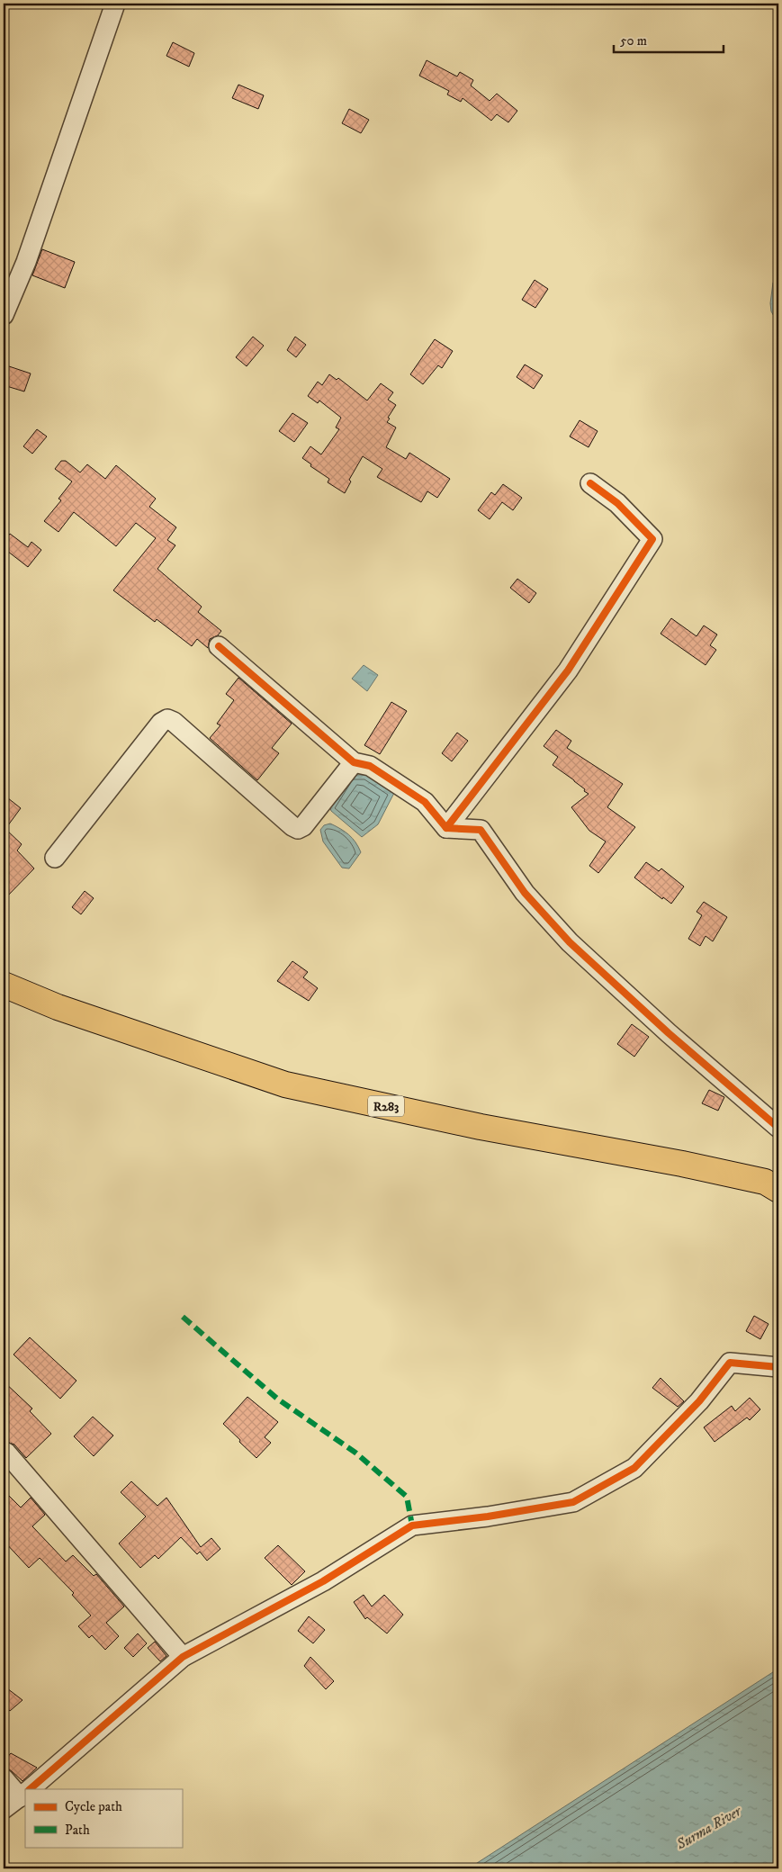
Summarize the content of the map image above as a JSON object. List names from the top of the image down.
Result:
{
  "streets": {
    "main road": ["R283"]
  },
  "water": ["Surma River"],
  "legend": ["Cycle path", "Path"],
  "scale_bar": "50 m"
}
